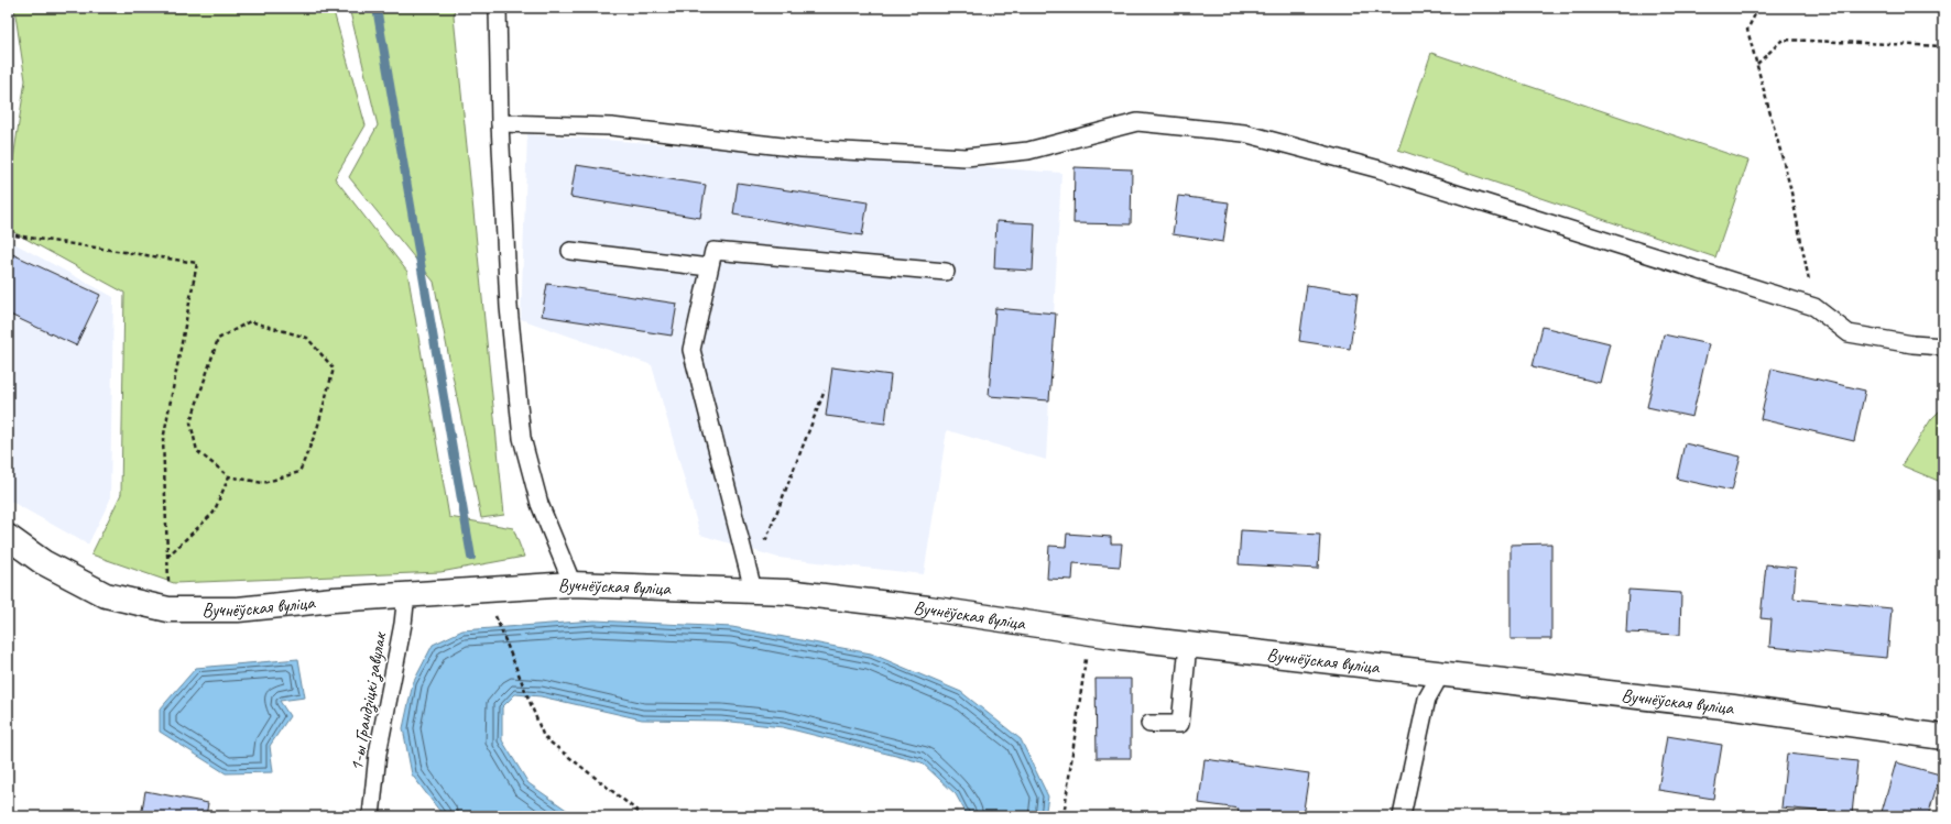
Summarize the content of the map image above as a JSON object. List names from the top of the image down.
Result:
{
  "streets": {
    "street": ["Вучнёўская вуліца"],
    "lane": ["1-ы Грандзіцкі завулак"]
  },
  "crossings": [
    ["Вучнёўская вуліца", "1-ы Грандзіцкі завулак"]
  ]
}
